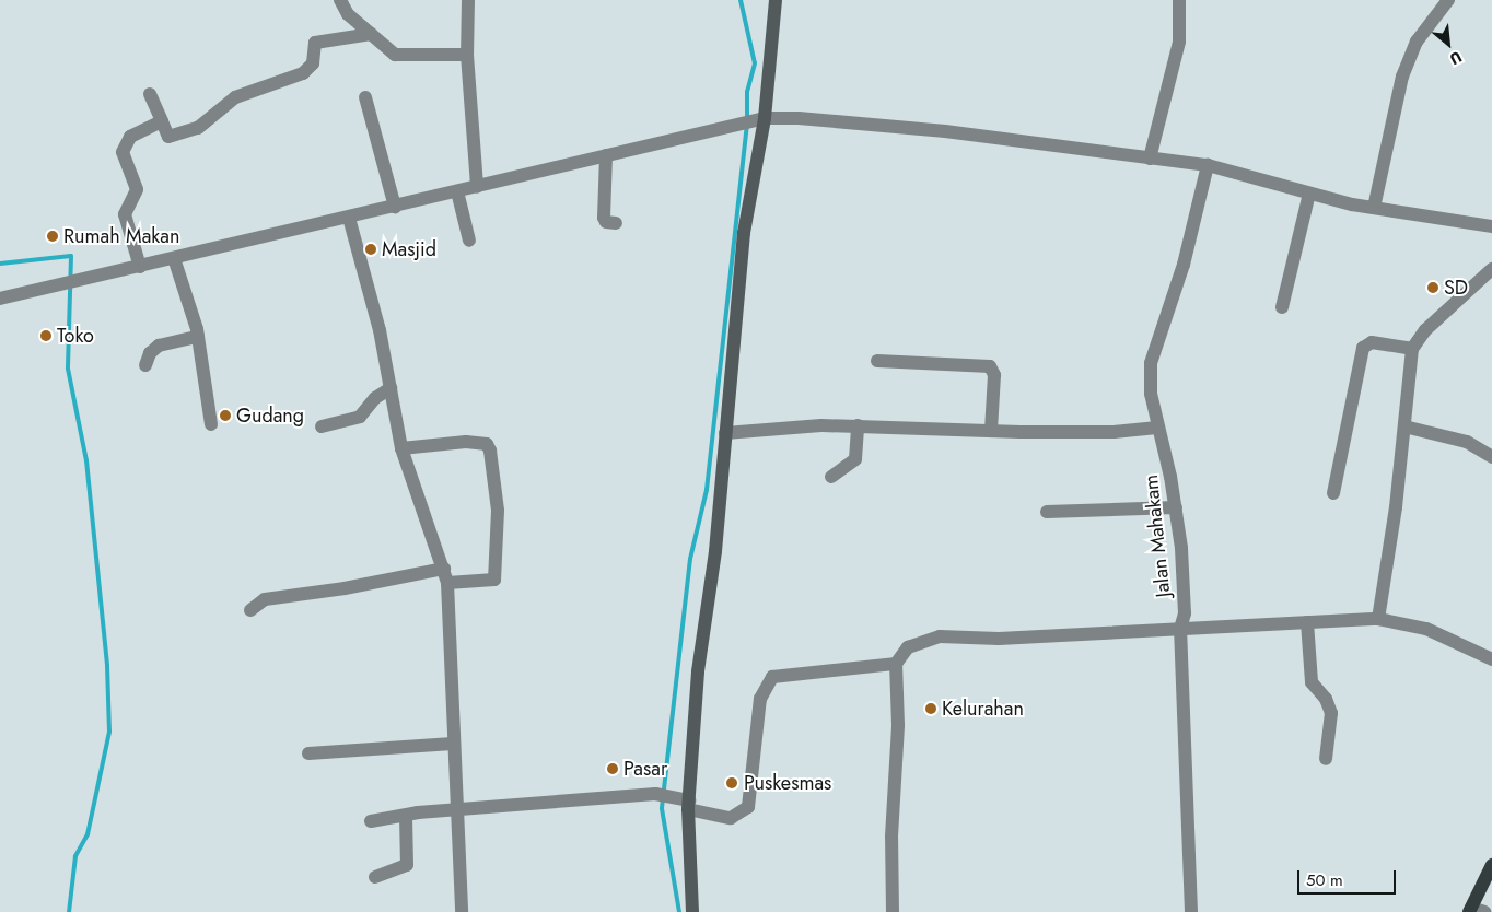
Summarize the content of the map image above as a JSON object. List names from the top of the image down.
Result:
{
  "streets": {
    "street": ["Jalan Mahakam"]
  },
  "places": [
    "Rumah Makan",
    "Masjid",
    "SD",
    "Toko",
    "Gudang",
    "Kelurahan",
    "Pasar",
    "Puskesmas"
  ],
  "scale_bar": "50 m",
  "north": "bottom right"
}
